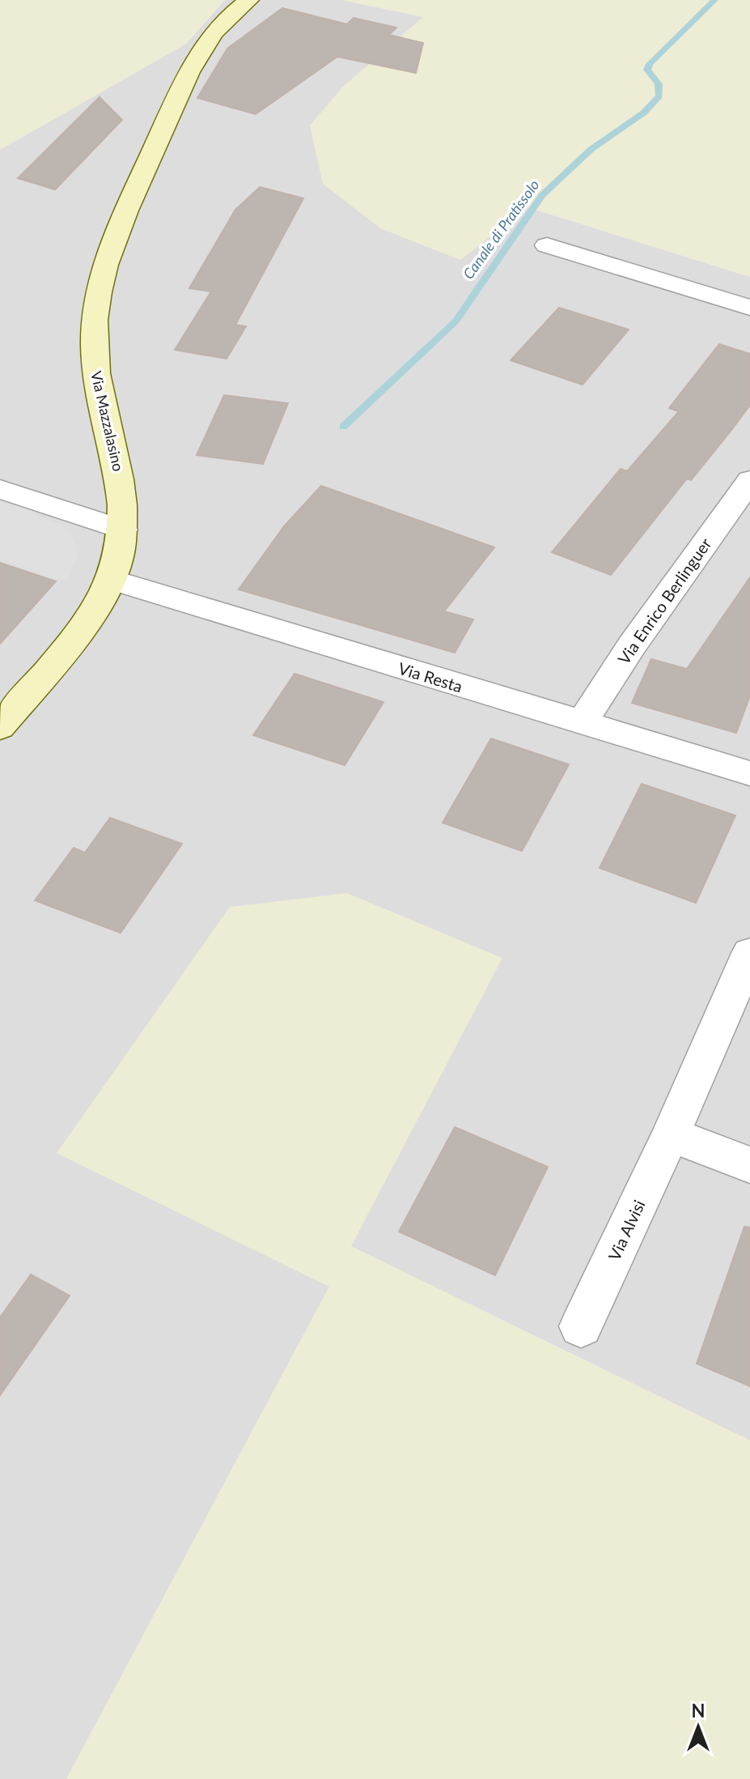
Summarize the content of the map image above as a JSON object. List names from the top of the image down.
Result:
{
  "streets": {
    "main road": ["Via Mazzalasino"],
    "street": ["Via Enrico Berlinguer", "Via Resta", "Via Alvisi"]
  },
  "crossings": [
    ["Via Mazzalasino", "Via Resta"],
    ["Via Enrico Berlinguer", "Via Resta"]
  ],
  "water": ["Canale di Pratissolo"],
  "north": "top"
}
